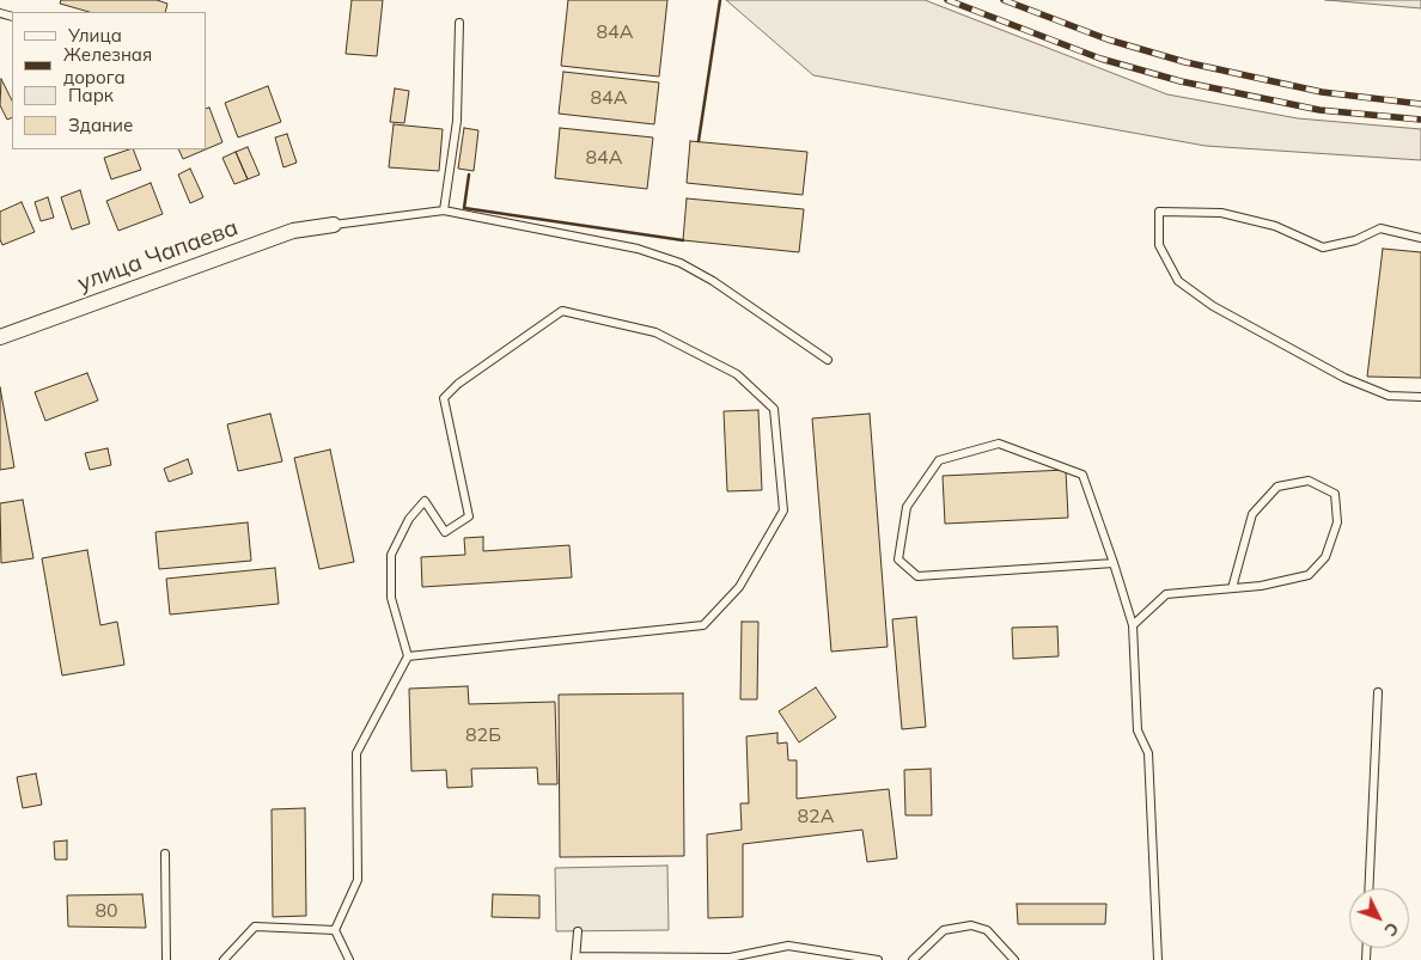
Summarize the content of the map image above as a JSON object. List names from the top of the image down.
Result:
{
  "streets": {
    "street": ["улица Чапаева"]
  },
  "house_numbers": [
    "84А",
    "84А",
    "84А",
    "82Б",
    "82А",
    "80"
  ],
  "legend": [
    "Улица",
    "Железная дорога",
    "Парк",
    "Здание"
  ],
  "north": "bottom right"
}
